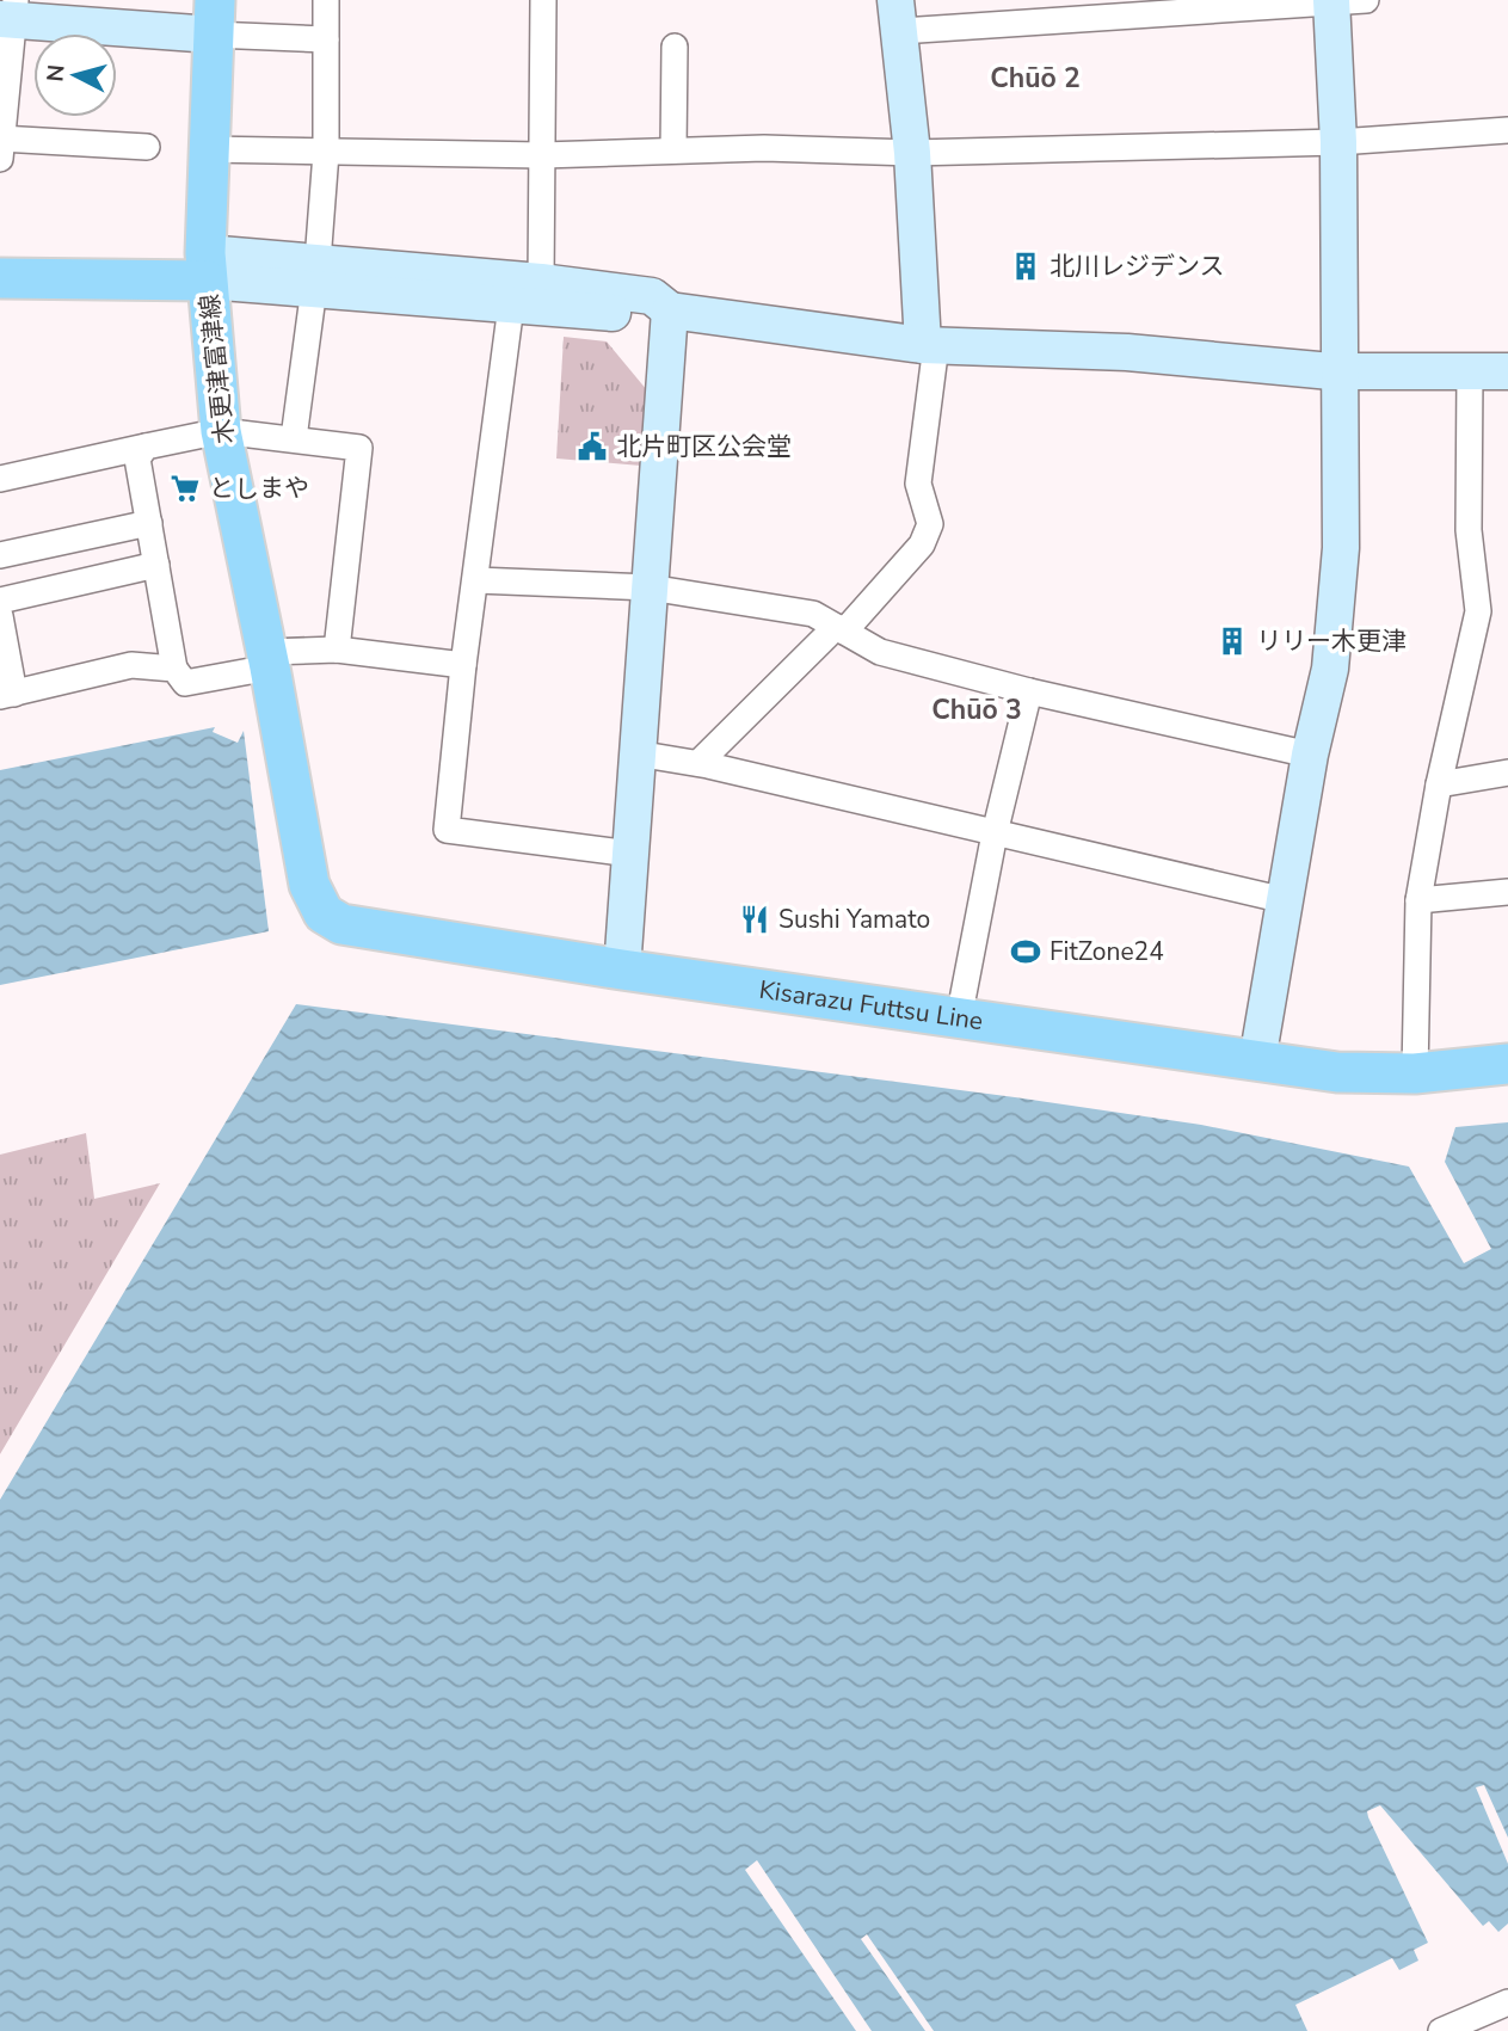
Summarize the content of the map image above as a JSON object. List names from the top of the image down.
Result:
{
  "streets": {
    "main road": ["木更津富津線", "Kisarazu Futtsu Line"]
  },
  "crossings": [
    ["木更津富津線", "Kisarazu Futtsu Line"]
  ],
  "districts": ["Chūō 2", "Chūō 3"],
  "places": {
    "building": ["北川レジデンス", "リリー木更津"],
    "public building": ["北片町区公会堂"],
    "supermarket": ["としまや"],
    "restaurant": ["Sushi Yamato"],
    "sports": ["FitZone24"]
  },
  "north": "left"
}
